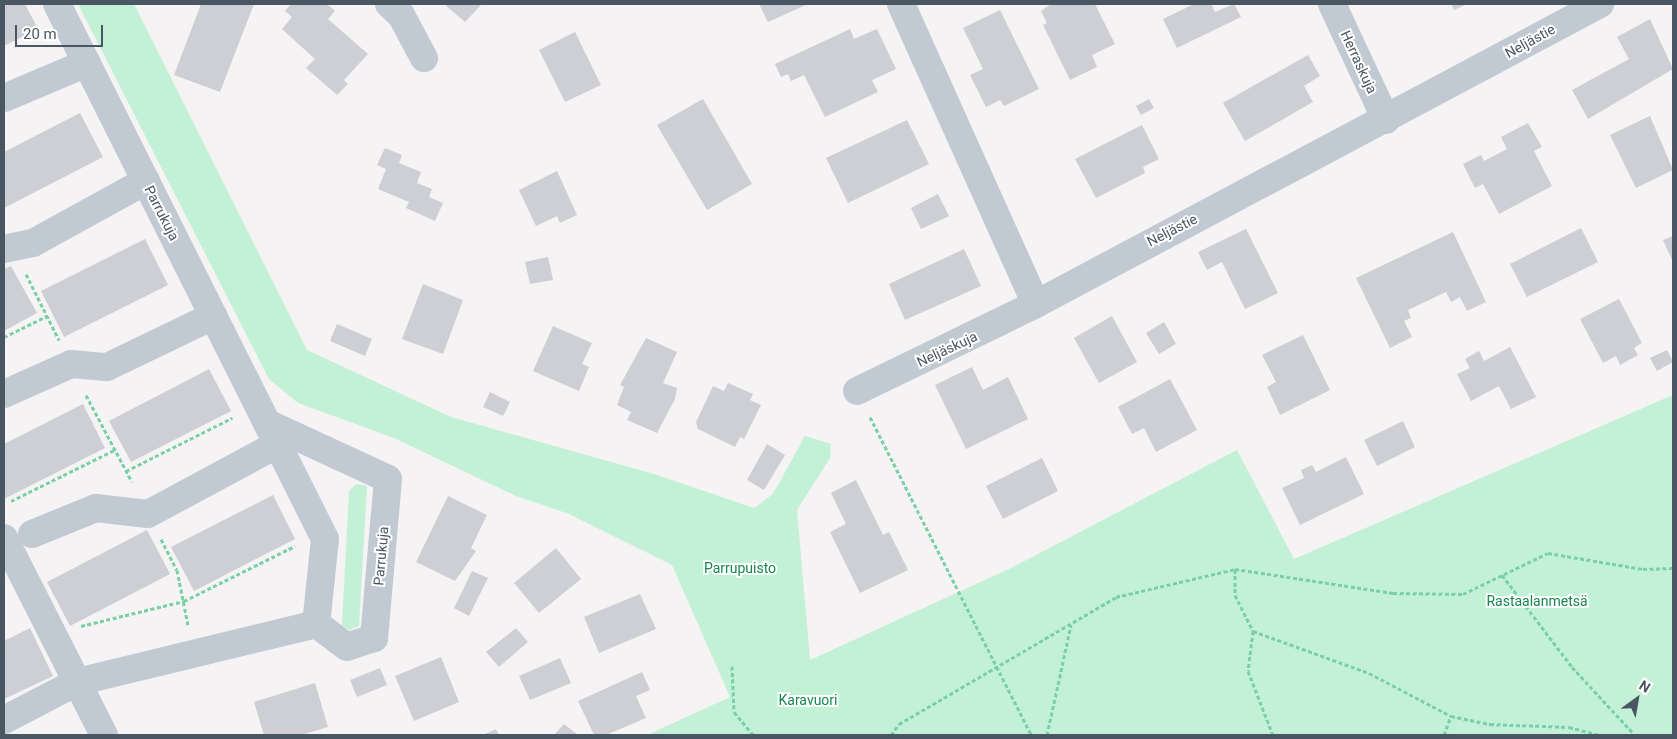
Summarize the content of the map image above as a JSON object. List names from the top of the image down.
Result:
{
  "streets": {
    "street": [
      "Neljästie",
      "Herraskuja",
      "Parrukuja",
      "Neljäskuja"
    ]
  },
  "crossings": [
    ["Neljästie", "Herraskuja"],
    ["Neljästie", "Neljäskuja"]
  ],
  "parks": ["Parrupuisto", "Rastaalanmetsä", "Karavuori"],
  "scale_bar": "20 m",
  "north": "top right"
}
